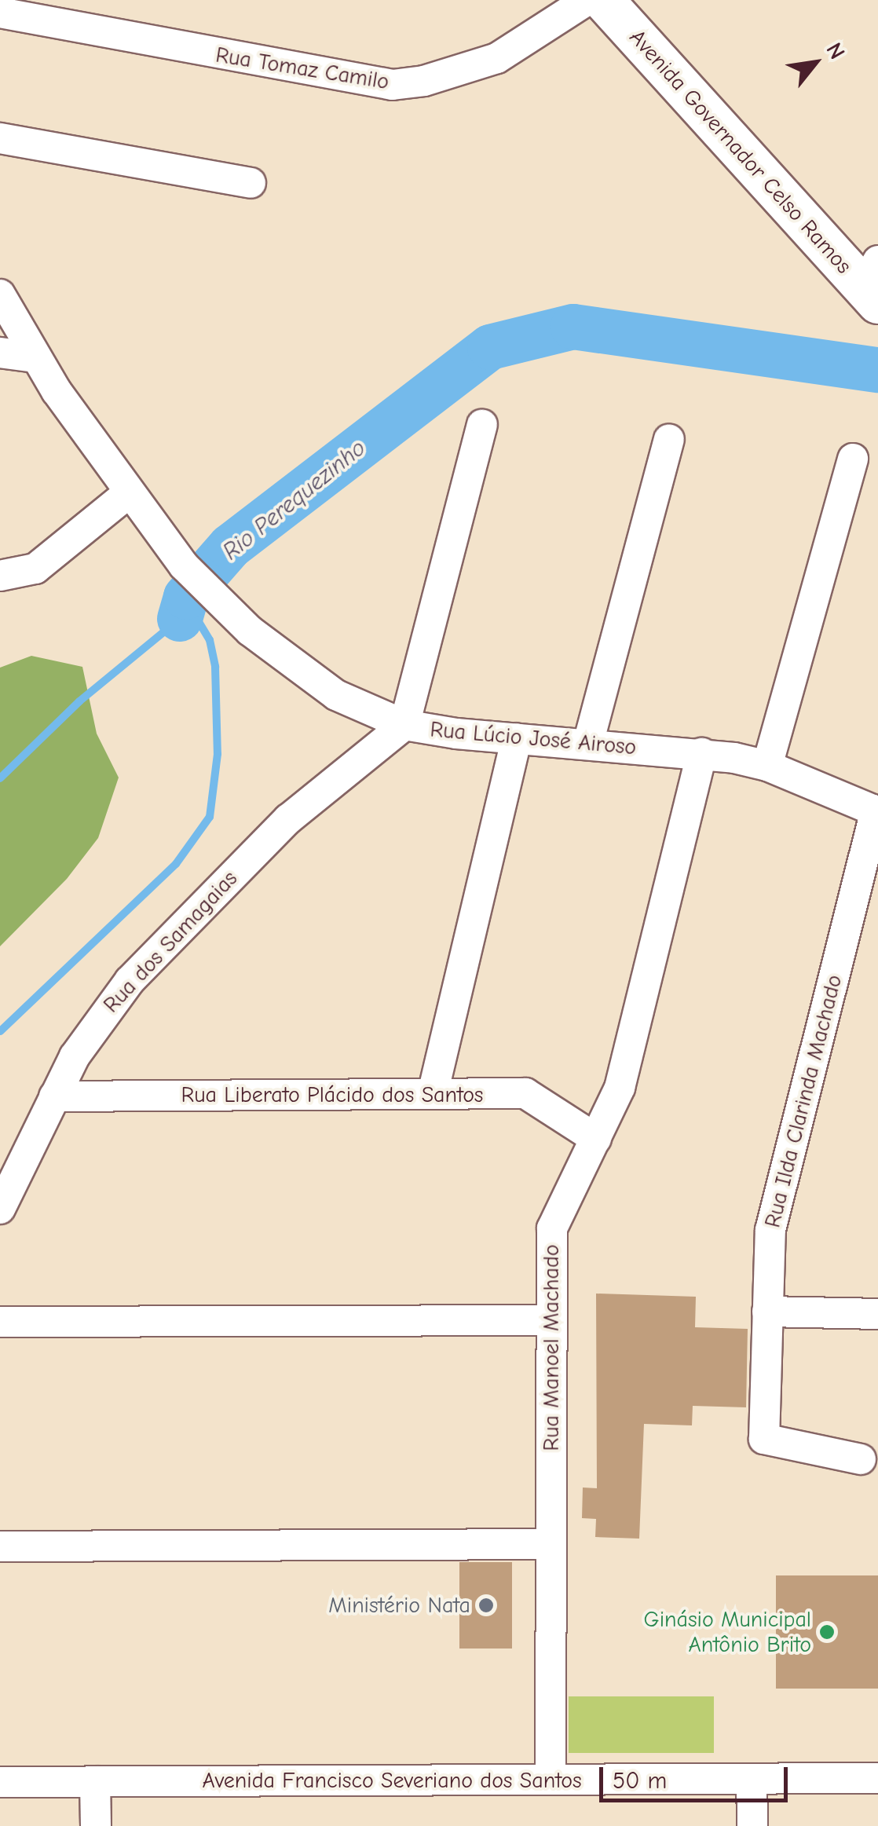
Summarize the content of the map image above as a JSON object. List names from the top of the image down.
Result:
{
  "streets": {
    "main road": ["Avenida Governador Celso Ramos"],
    "street": [
      "Rua Tomaz Camilo",
      "Rua Lúcio José Airoso",
      "Rua dos Samagaias",
      "Rua Liberato Plácido dos Santos",
      "Rua Ilda Clarinda Machado",
      "Rua Manoel Machado",
      "Avenida Francisco Severiano dos Santos"
    ]
  },
  "crossings": [
    ["Rua Lúcio José Airoso", "Rua dos Samagaias"],
    ["Rua Lúcio José Airoso", "Rua Ilda Clarinda Machado"],
    ["Rua Lúcio José Airoso", "Rua Manoel Machado"],
    ["Rua dos Samagaias", "Rua Liberato Plácido dos Santos"],
    ["Rua Liberato Plácido dos Santos", "Rua Manoel Machado"],
    ["Rua Manoel Machado", "Avenida Francisco Severiano dos Santos"]
  ],
  "water": ["Rio Perequezinho"],
  "places": ["Ministério Nata", "Ginásio Municipal Antônio Brito"],
  "scale_bar": "50 m",
  "north": "top right"
}
